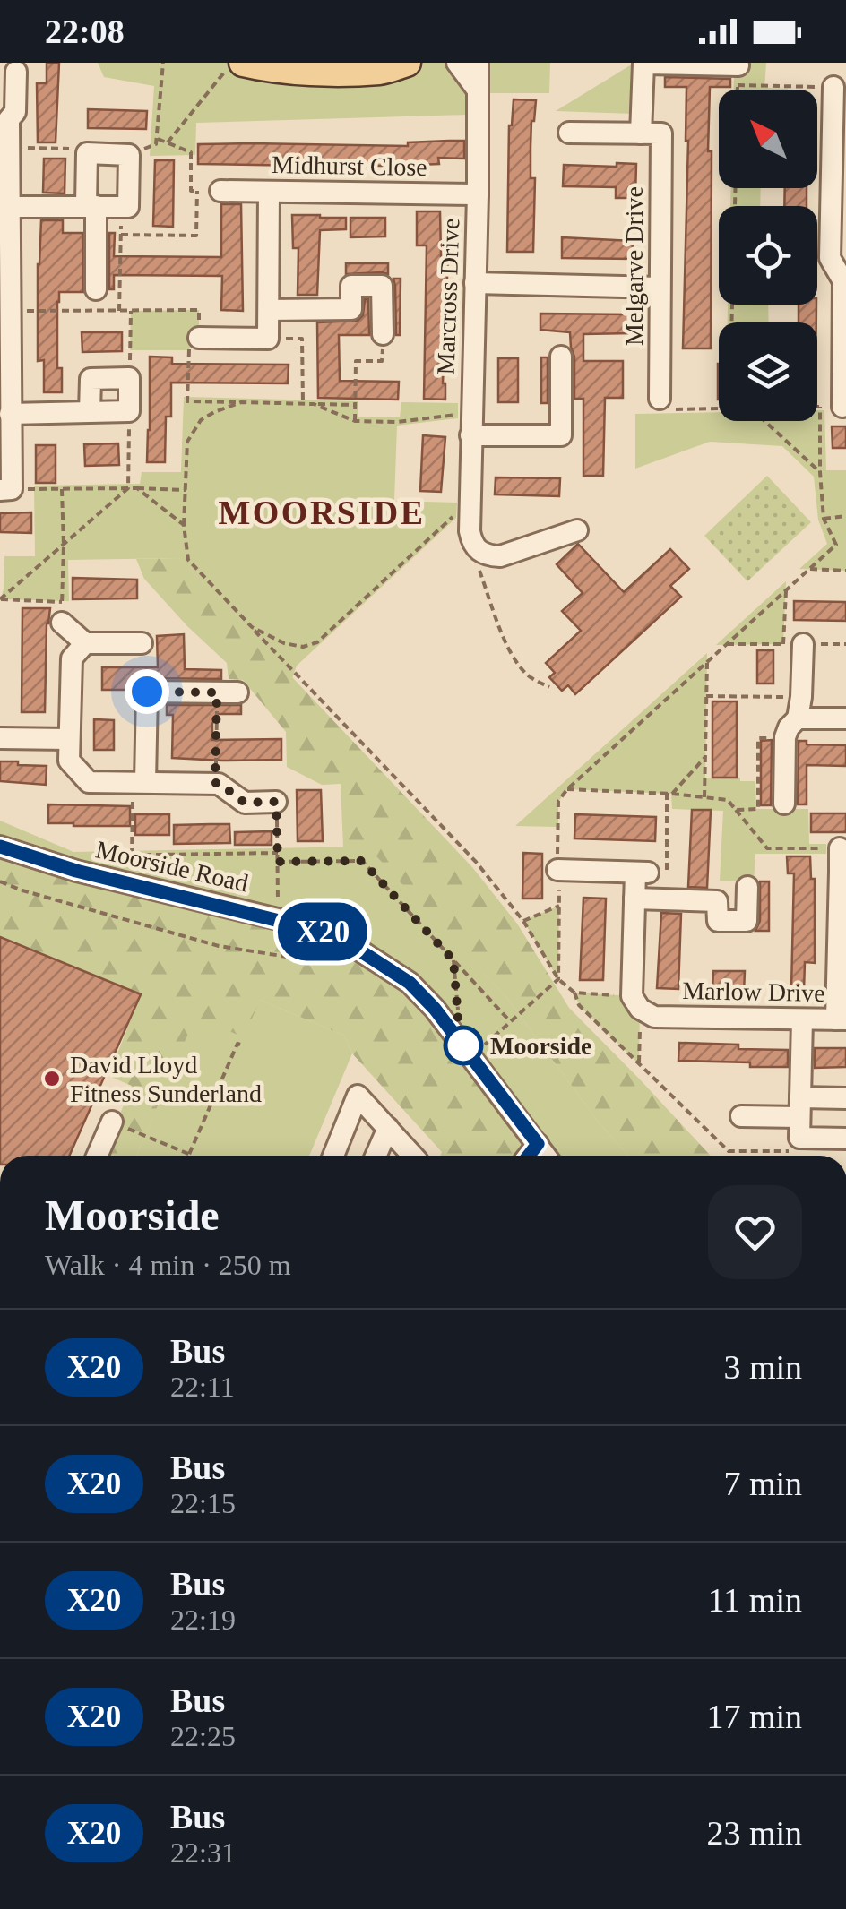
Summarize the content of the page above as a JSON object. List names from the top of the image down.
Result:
{
  "streets": {
    "street": [
      "Midhurst Close",
      "Melgarve Drive",
      "Marcross Drive",
      "Moorside Road",
      "Marlow Drive"
    ]
  },
  "crossings": [
    ["Midhurst Close", "Marcross Drive"]
  ],
  "districts": ["MOORSIDE"],
  "places": ["Moorside", "David Lloyd Fitness Sunderland"],
  "lines": ["bus line X20"],
  "north": "top left",
  "page": {
    "status": "22:08",
    "on_map": "X20",
    "heading": ["Moorside", "Walk · 4 min · 250 m"],
    "list": [
      {
        "mark": "X20",
        "name": "Bus",
        "note": "22:11",
        "value": "3 min"
      },
      {
        "mark": "X20",
        "name": "Bus",
        "note": "22:15",
        "value": "7 min"
      },
      {
        "mark": "X20",
        "name": "Bus",
        "note": "22:19",
        "value": "11 min"
      },
      {
        "mark": "X20",
        "name": "Bus",
        "note": "22:25",
        "value": "17 min"
      },
      {
        "mark": "X20",
        "name": "Bus",
        "note": "22:31",
        "value": "23 min"
      }
    ]
  }
}
